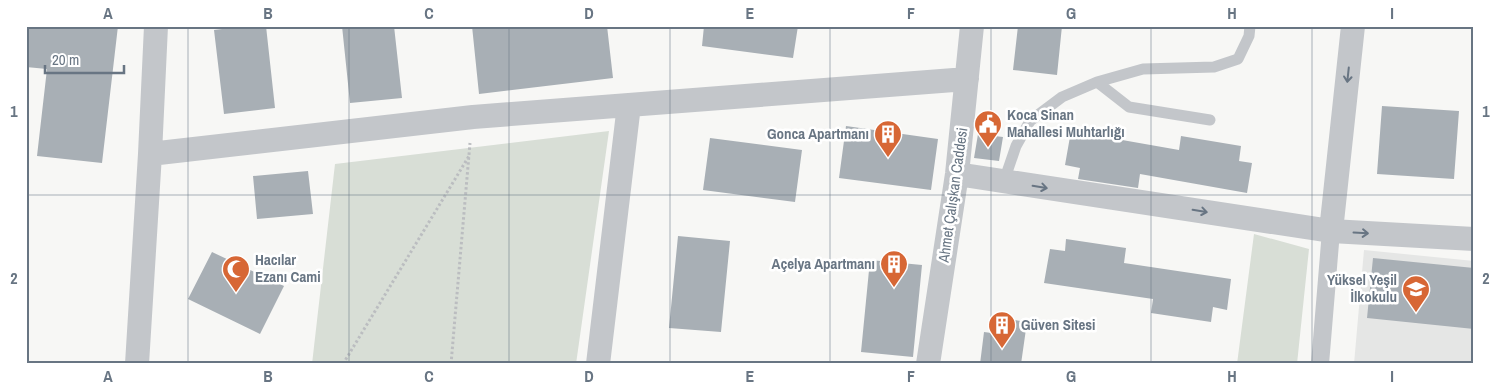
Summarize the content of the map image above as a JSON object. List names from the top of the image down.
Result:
{
  "streets": {
    "street": ["Ahmet Çalışkan Caddesi"]
  },
  "places": {
    "public building": ["Koca Sinan Mahallesi Muhtarlığı"],
    "building": ["Gonca Apartmanı", "Açelya Apartmanı", "Güven Sitesi"],
    "mosque": ["Hacılar Ezanı Cami"],
    "school or university": ["Yüksel Yeşil İlkokulu"]
  },
  "scale_bar": "20 m",
  "grid": {
    "columns": [
      "A",
      "B",
      "C",
      "D",
      "E",
      "F",
      "G",
      "H",
      "I"
    ],
    "rows": ["1", "2"]
  }
}
